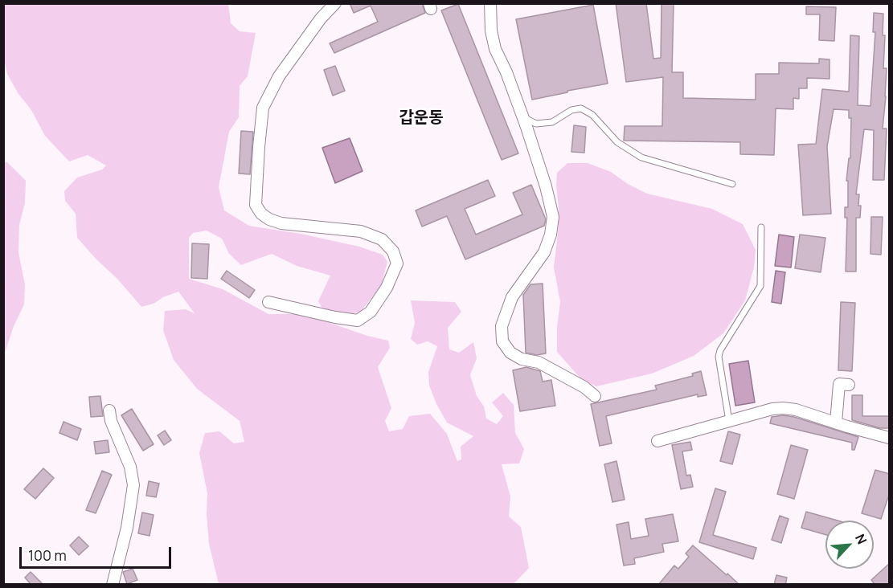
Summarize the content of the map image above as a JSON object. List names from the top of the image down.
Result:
{
  "districts": ["갑운동"],
  "scale_bar": "100 m",
  "north": "top right"
}
